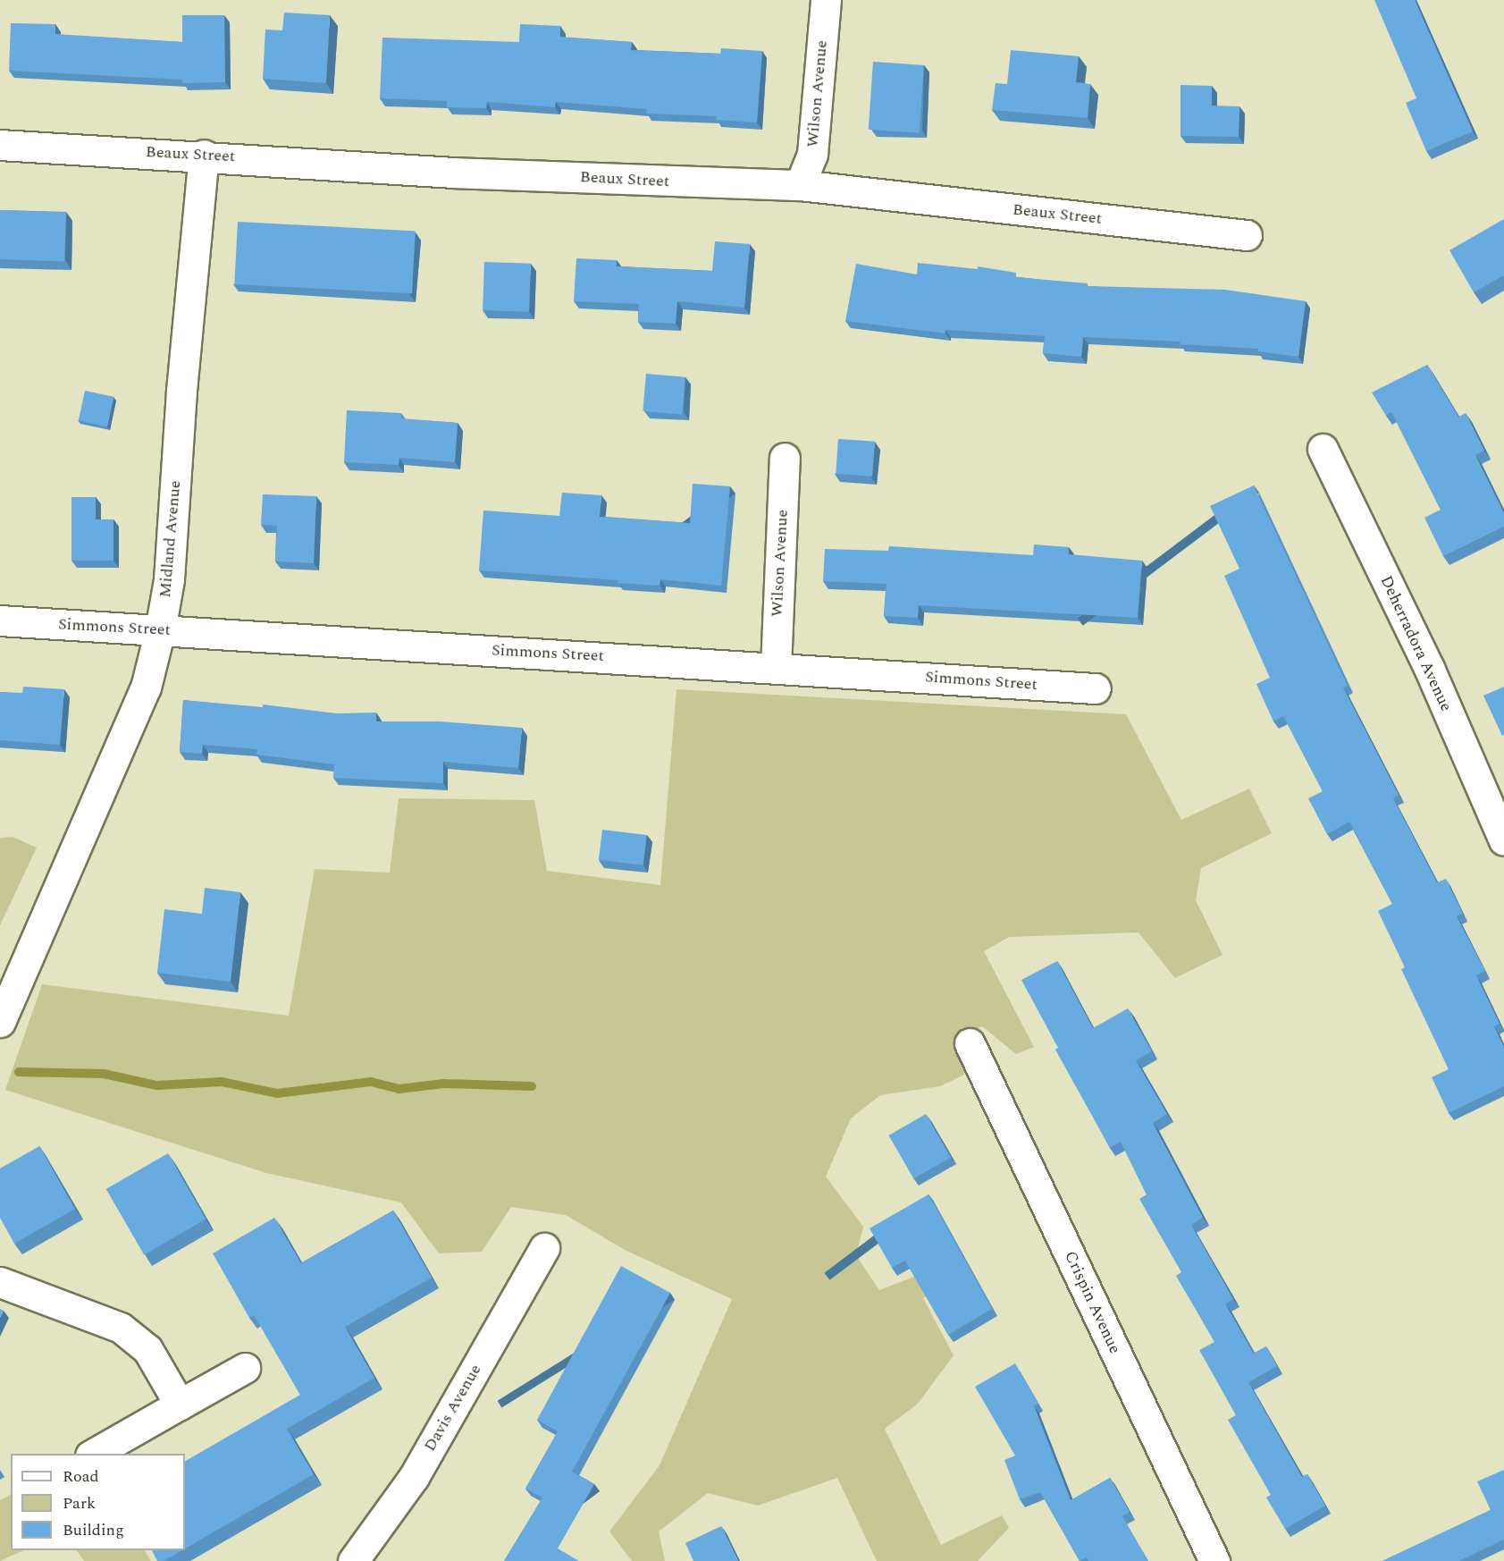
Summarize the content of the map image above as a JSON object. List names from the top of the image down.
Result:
{
  "streets": {
    "street": [
      "Wilson Avenue",
      "Beaux Street",
      "Midland Avenue",
      "Simmons Street",
      "Deherradora Avenue",
      "Crispin Avenue",
      "Davis Avenue"
    ]
  },
  "crossings": [
    ["Wilson Avenue", "Beaux Street"],
    ["Wilson Avenue", "Simmons Street"],
    ["Beaux Street", "Midland Avenue"],
    ["Midland Avenue", "Simmons Street"]
  ],
  "legend": ["Road", "Park", "Building"]
}
